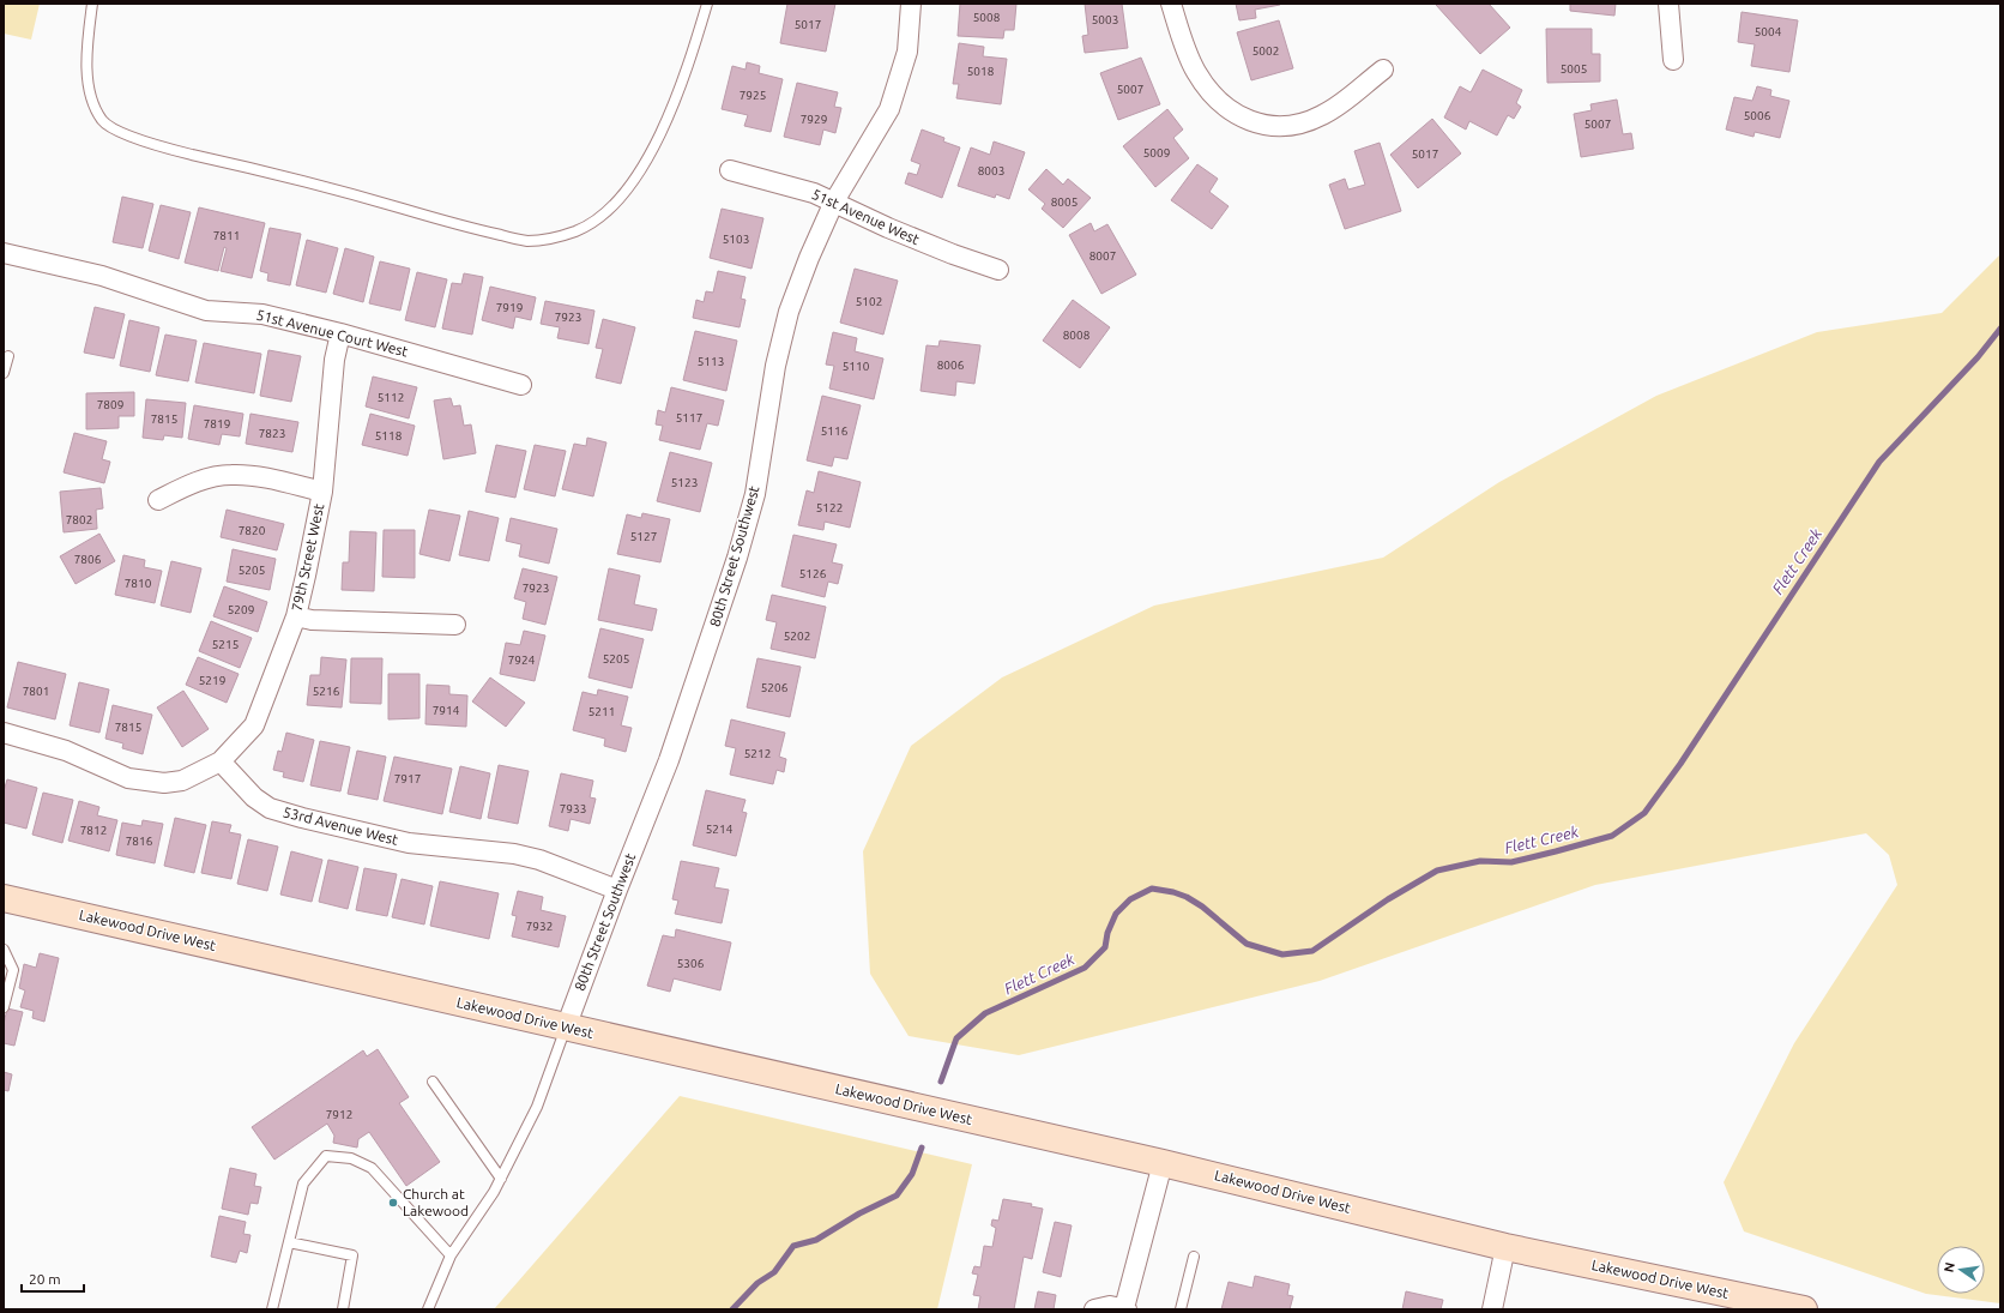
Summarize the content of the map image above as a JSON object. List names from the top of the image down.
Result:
{
  "streets": {
    "main road": ["Lakewood Drive West"],
    "street": [
      "51st Avenue West",
      "51st Avenue Court West",
      "80th Street Southwest",
      "79th Street West",
      "53rd Avenue West"
    ]
  },
  "crossings": [
    ["51st Avenue West", "80th Street Southwest"],
    ["51st Avenue Court West", "79th Street West"],
    ["80th Street Southwest", "53rd Avenue West"],
    ["80th Street Southwest", "Lakewood Drive West"],
    ["79th Street West", "53rd Avenue West"]
  ],
  "water": ["Flett Creek"],
  "places": ["Church at Lakewood"],
  "house_numbers": [
    "5008",
    "5003",
    "5017",
    "5004",
    "5002",
    "5005",
    "5018",
    "5007",
    "7925",
    "5006",
    "7929",
    "5007",
    "5009",
    "5017",
    "8003",
    "8005",
    "7811",
    "5103",
    "8007",
    "5102",
    "7919",
    "7923",
    "8008",
    "5113",
    "8006",
    "5110",
    "5112",
    "7809",
    "5117",
    "7815",
    "7819",
    "5116",
    "7823",
    "5118",
    "5123",
    "5122",
    "7802",
    "7820",
    "5127",
    "7806",
    "5205",
    "5126",
    "7810",
    "7923",
    "5209",
    "5202",
    "5215",
    "5205",
    "7924",
    "5219",
    "5206",
    "7801",
    "5216",
    "7914",
    "5211",
    "7815",
    "5212",
    "7917",
    "7933",
    "5214",
    "7812",
    "7816",
    "7932",
    "5306",
    "7912"
  ],
  "scale_bar": "20 m",
  "north": "left"
}
